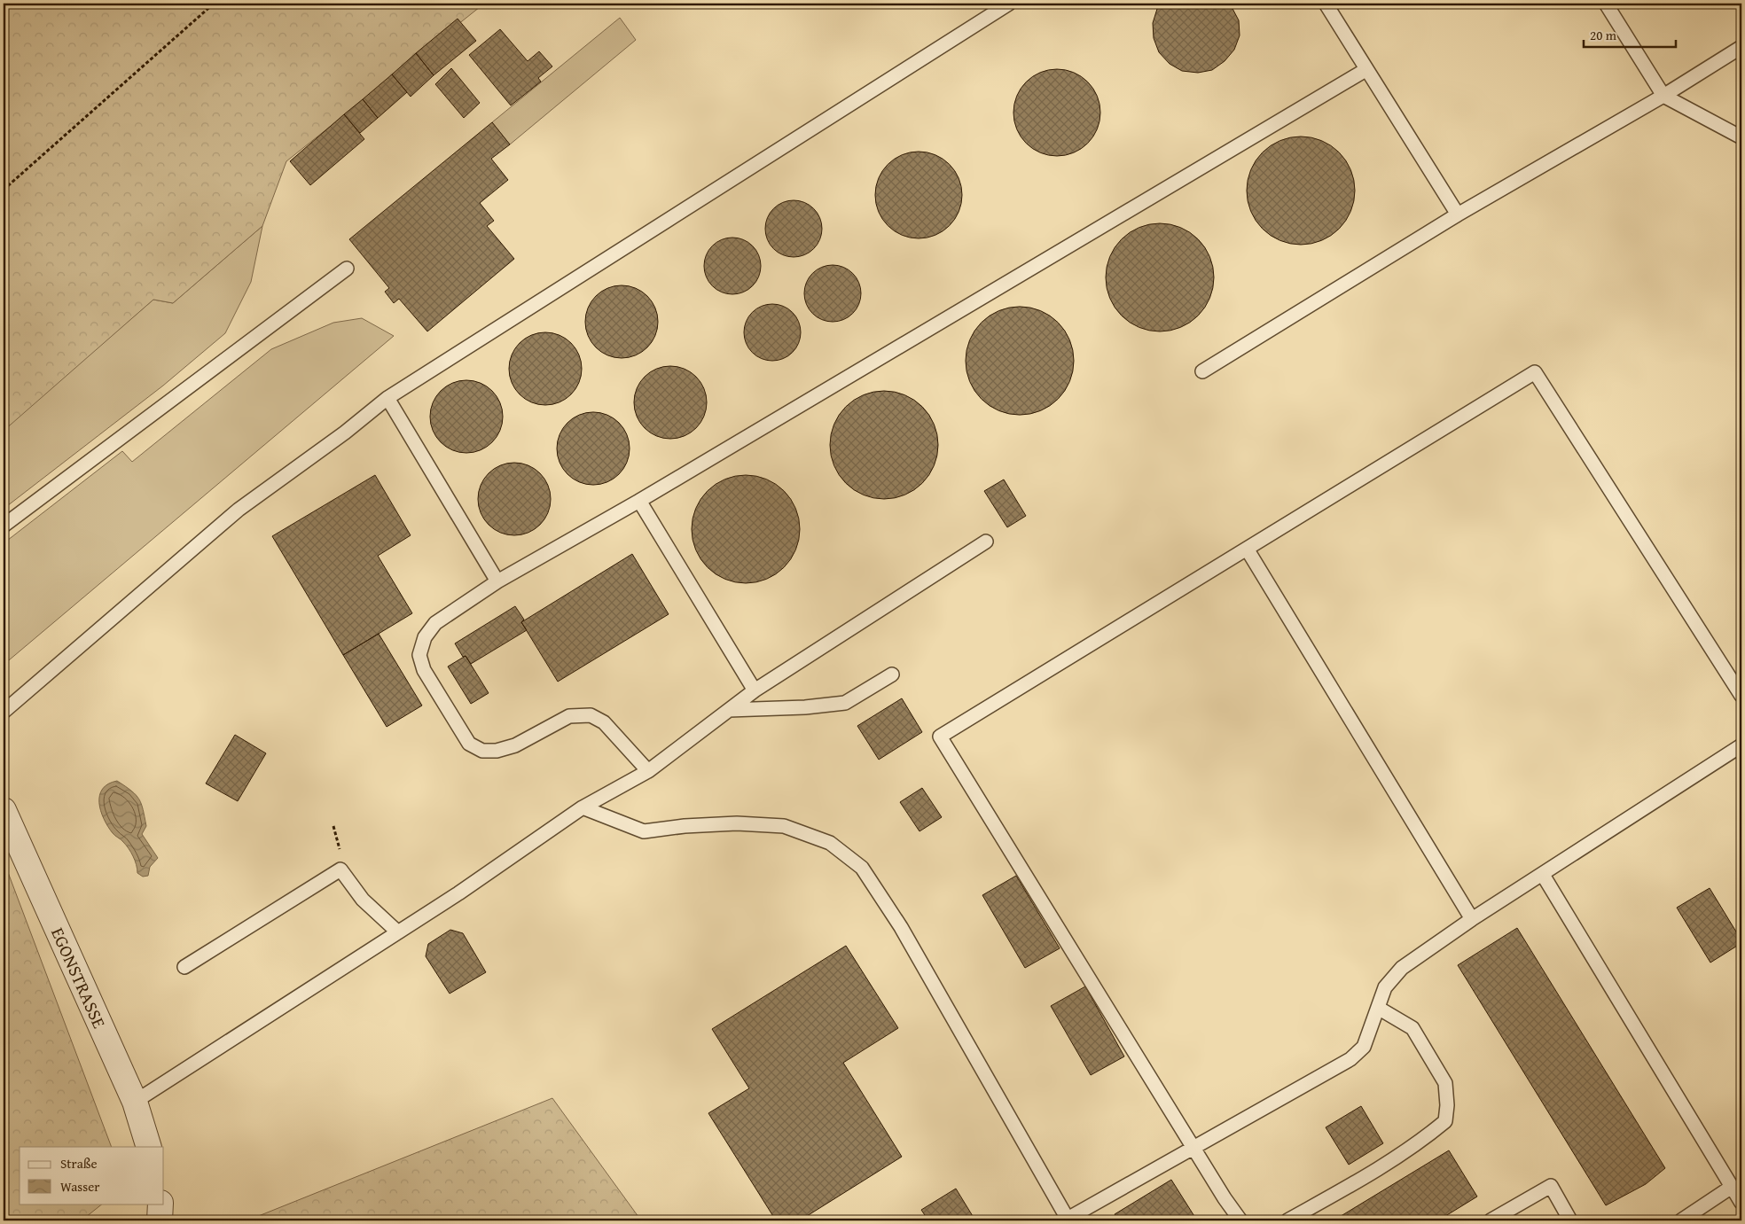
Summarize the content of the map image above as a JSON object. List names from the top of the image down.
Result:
{
  "streets": {
    "street": ["EGONSTRASSE"]
  },
  "legend": ["Straße", "Wasser"],
  "scale_bar": "20 m"
}
